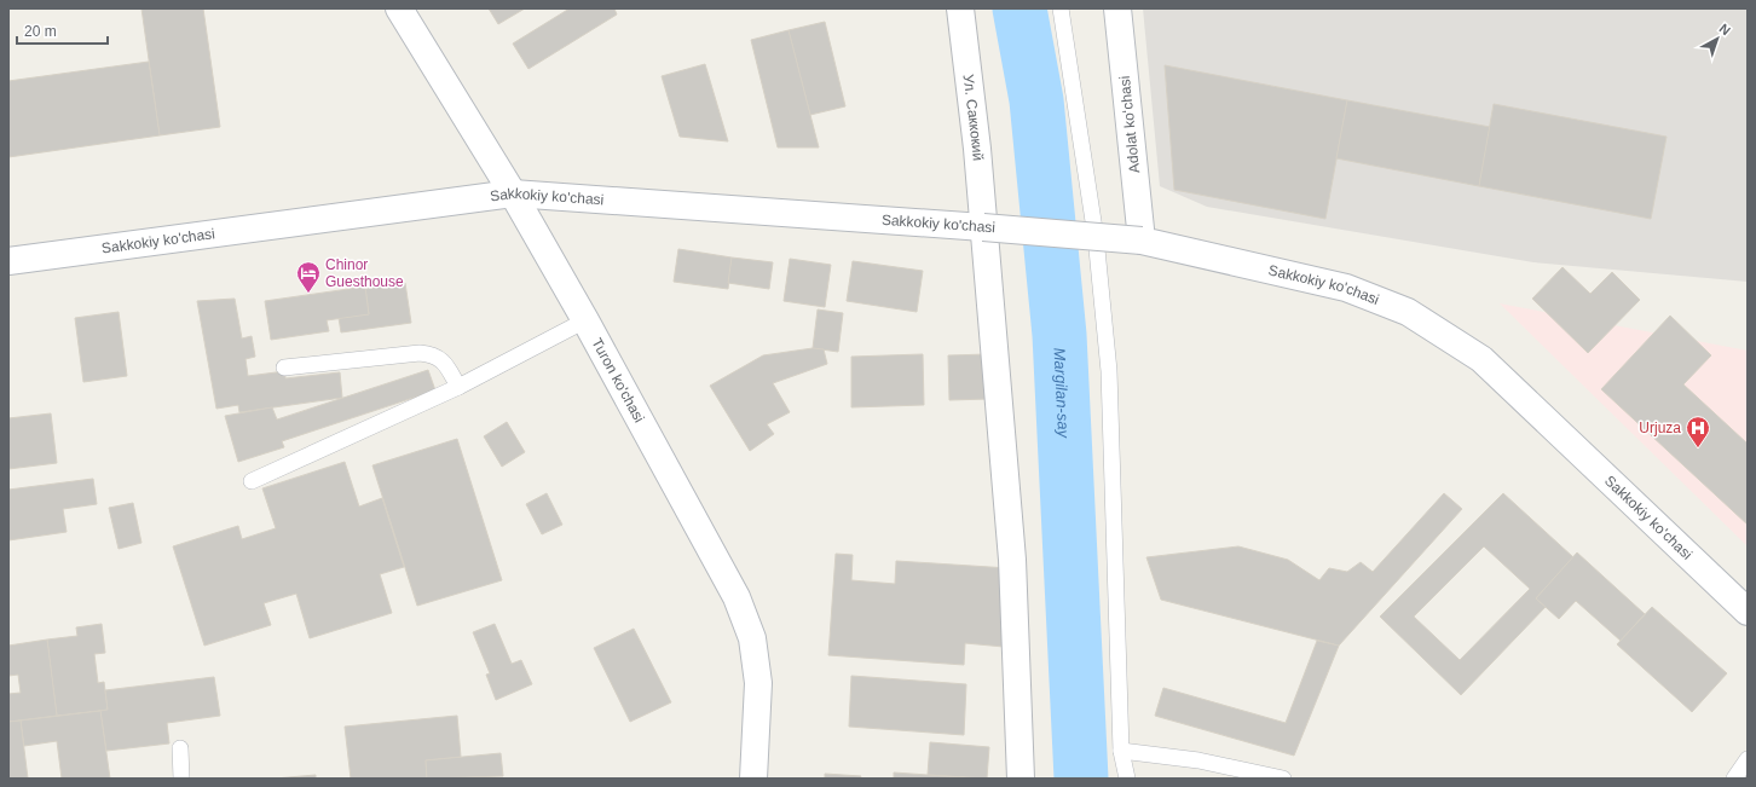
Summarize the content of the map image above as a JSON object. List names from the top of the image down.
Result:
{
  "streets": {
    "street": [
      "Ул. Саккокий",
      "Adolat koʻchasi",
      "Sakkokiy ko'chasi",
      "Turon ko'chasi"
    ]
  },
  "crossings": [
    ["Ул. Саккокий", "Sakkokiy ko'chasi"],
    ["Adolat koʻchasi", "Sakkokiy ko'chasi"],
    ["Sakkokiy ko'chasi", "Turon ko'chasi"]
  ],
  "water": ["Margilan-say"],
  "places": {
    "hotel": ["Chinor Guesthouse"],
    "hospital": ["Urjuza"]
  },
  "scale_bar": "20 m",
  "north": "top right"
}
